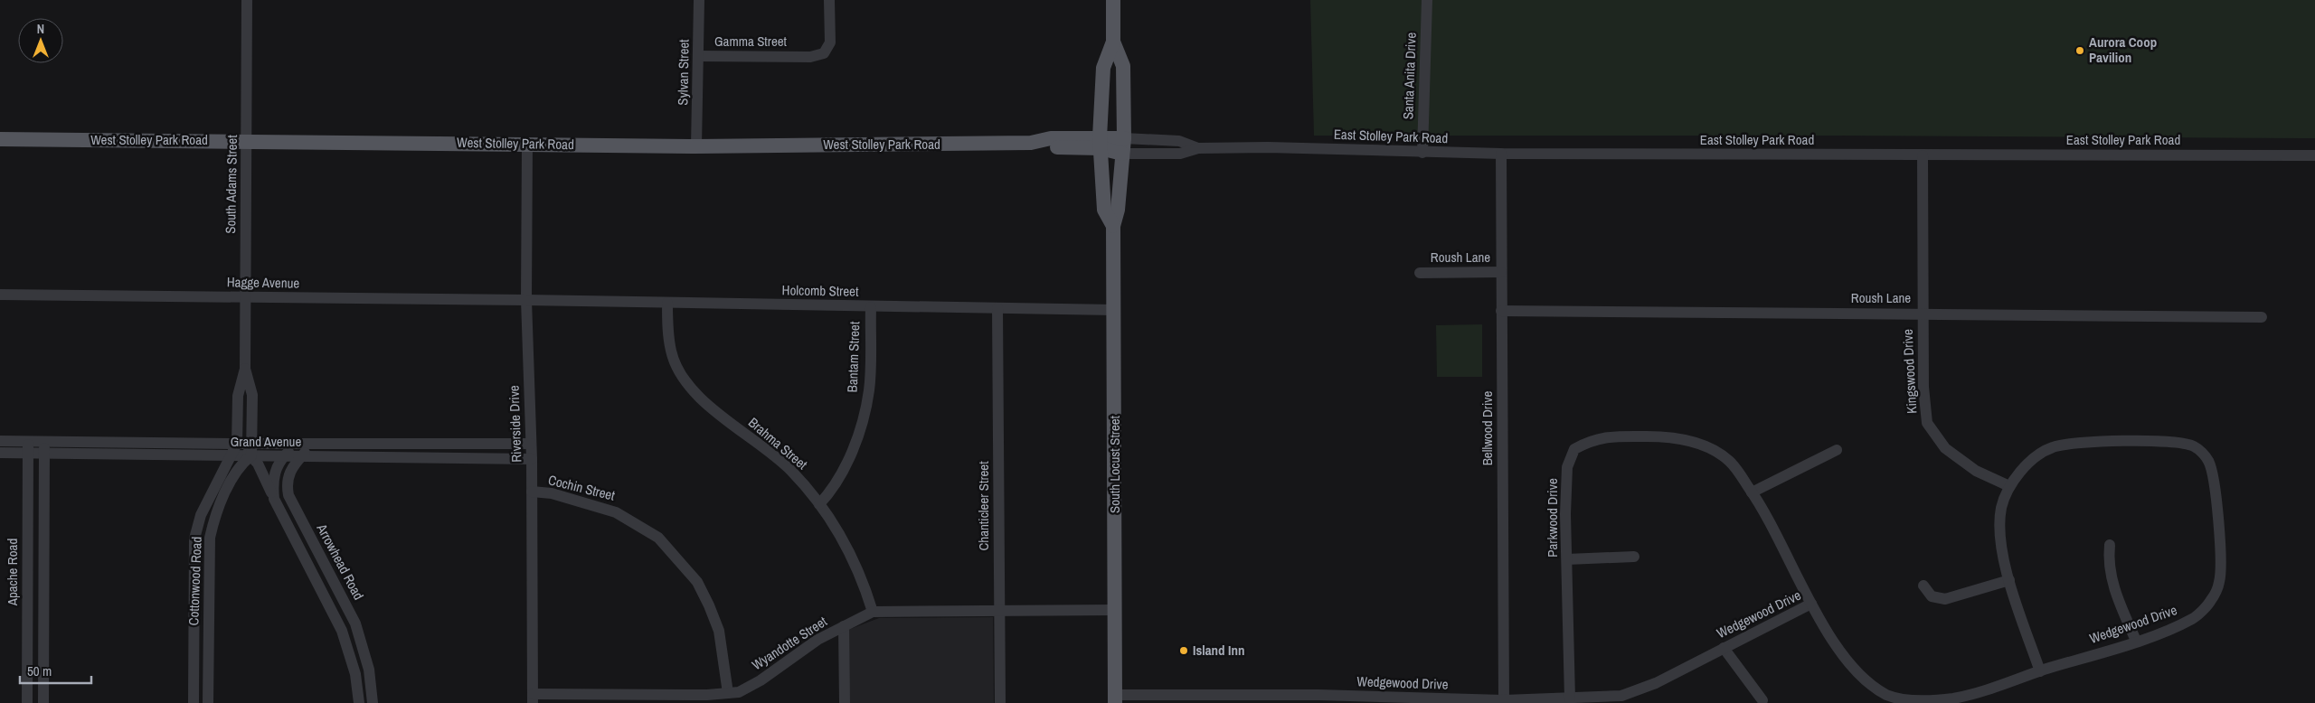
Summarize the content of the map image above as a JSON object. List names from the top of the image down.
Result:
{
  "streets": {
    "main road": ["West Stolley Park Road", "South Locust Street"],
    "street": [
      "Gamma Street",
      "Sylvan Street",
      "Santa Anita Drive",
      "East Stolley Park Road",
      "South Adams Street",
      "Roush Lane",
      "Hagge Avenue",
      "Holcomb Street",
      "Bantam Street",
      "Kingswood Drive",
      "Riverside Drive",
      "Bellwood Drive",
      "Grand Avenue",
      "Brahma Street",
      "Cochin Street",
      "Chanticleer Street",
      "Parkwood Drive",
      "Arrowhead Road",
      "Apache Road",
      "Cottonwood Road",
      "Wedgewood Drive",
      "Wyandotte Street"
    ]
  },
  "crossings": [
    ["Gamma Street", "Sylvan Street"],
    ["Sylvan Street", "West Stolley Park Road"],
    ["Santa Anita Drive", "East Stolley Park Road"],
    ["East Stolley Park Road", "West Stolley Park Road"],
    ["East Stolley Park Road", "Kingswood Drive"],
    ["East Stolley Park Road", "Bellwood Drive"],
    ["East Stolley Park Road", "South Locust Street"],
    ["West Stolley Park Road", "South Adams Street"],
    ["West Stolley Park Road", "Riverside Drive"],
    ["West Stolley Park Road", "South Locust Street"],
    ["South Adams Street", "Hagge Avenue"],
    ["Roush Lane", "Kingswood Drive"],
    ["Roush Lane", "Bellwood Drive"],
    ["Hagge Avenue", "Holcomb Street"],
    ["Hagge Avenue", "Riverside Drive"],
    ["Holcomb Street", "Bantam Street"],
    ["Holcomb Street", "Riverside Drive"],
    ["Holcomb Street", "Brahma Street"],
    ["Holcomb Street", "South Locust Street"],
    ["Holcomb Street", "Chanticleer Street"],
    ["Bantam Street", "Brahma Street"],
    ["Kingswood Drive", "Wedgewood Drive"],
    ["Riverside Drive", "Grand Avenue"],
    ["Riverside Drive", "Cochin Street"],
    ["Riverside Drive", "Wyandotte Street"],
    ["Bellwood Drive", "Wedgewood Drive"],
    ["Grand Avenue", "Arrowhead Road"],
    ["Grand Avenue", "Apache Road"],
    ["Grand Avenue", "Cottonwood Road"],
    ["Brahma Street", "Wyandotte Street"],
    ["South Locust Street", "Wedgewood Drive"],
    ["South Locust Street", "Wyandotte Street"],
    ["Cochin Street", "Wyandotte Street"],
    ["Chanticleer Street", "Wyandotte Street"],
    ["Parkwood Drive", "Wedgewood Drive"]
  ],
  "places": ["Aurora Coop Pavilion", "Island Inn"],
  "scale_bar": "50 m",
  "north": "top"
}
